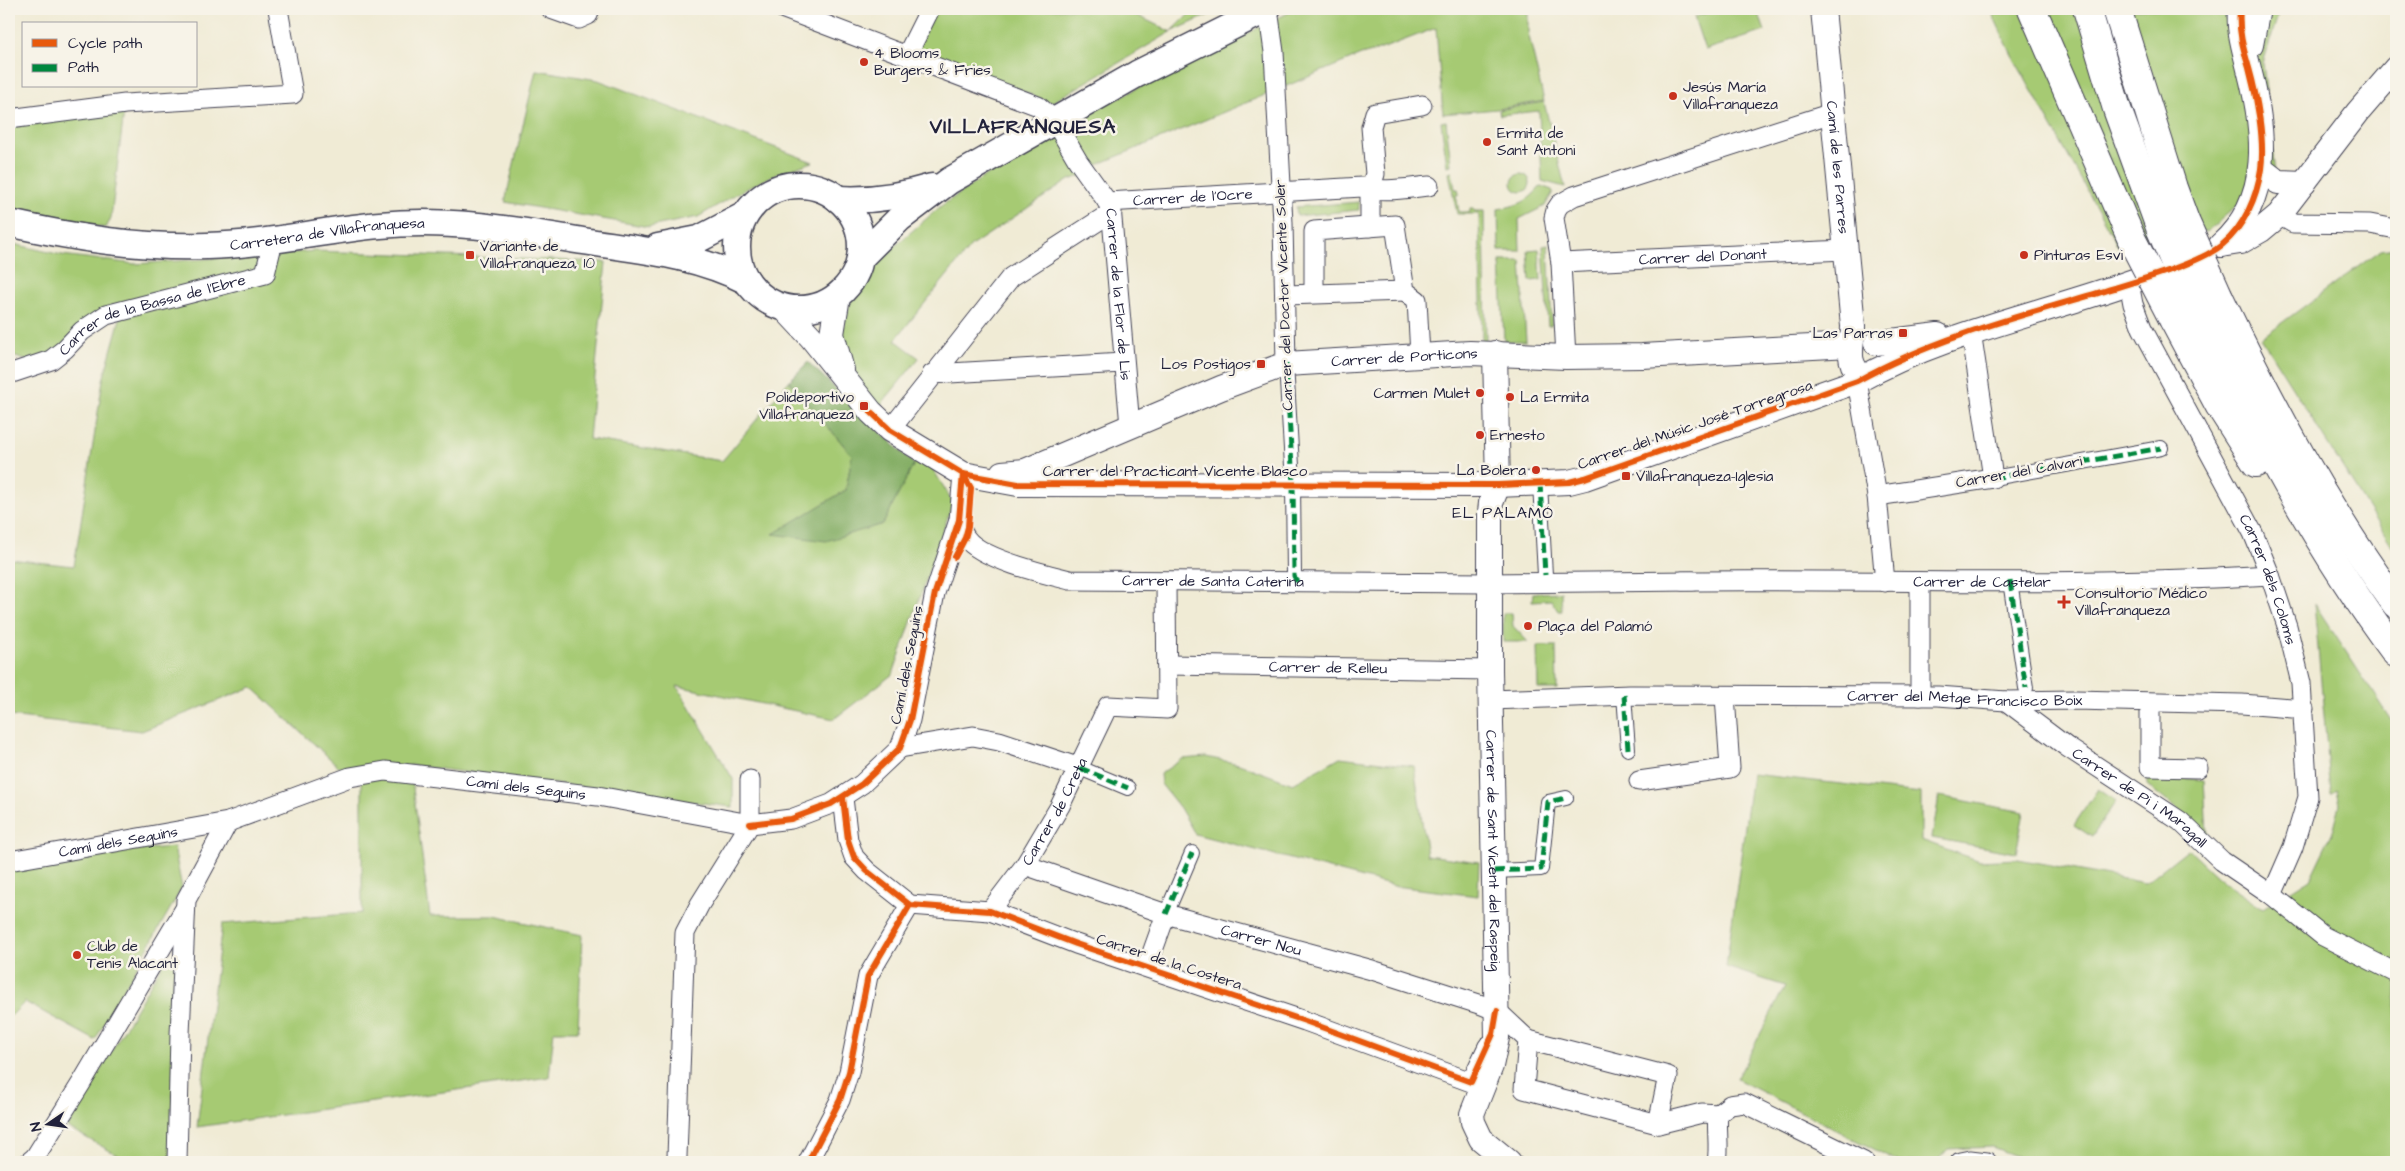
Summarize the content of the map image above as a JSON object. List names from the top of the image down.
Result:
{
  "streets": {
    "main road": ["Carretera de Villafranquesa"],
    "street": [
      "Camí de les Parres",
      "Carrer de l'Ocre",
      "Carrer del Donant",
      "Carrer de la Flor de Lis",
      "Carrer del Doctor Vicente Soler",
      "Carrer de la Bassa de l'Ebre",
      "Carrer de Porticons",
      "Carrer del Músic José Torregrosa",
      "Carrer del Practicant Vicente Blasco",
      "Carrer del Calvari",
      "Carrer dels Coloms",
      "Carrer de Santa Caterina",
      "Carrer de Castelar",
      "Camí dels Seguins",
      "Carrer de Relleu",
      "Carrer del Metge Francisco Boix",
      "Carrer de Pi i Maragall",
      "Carrer de Creta",
      "Carrer de Sant Vicent del Raspeig",
      "Carrer Nou",
      "Carrer de la Costera"
    ]
  },
  "crossings": [
    ["Camí de les Parres", "Carrer del Donant"],
    ["Camí de les Parres", "Carrer de Porticons"],
    ["Camí de les Parres", "Carrer del Músic José Torregrosa"],
    ["Carrer de l'Ocre", "Carrer de la Flor de Lis"],
    ["Carrer de l'Ocre", "Carrer del Doctor Vicente Soler"],
    ["Carrer de l'Ocre", "Carrer del Practicant Vicente Blasco"],
    ["Carretera de Villafranquesa", "Carrer de la Bassa de l'Ebre"],
    ["Carretera de Villafranquesa", "Carrer del Practicant Vicente Blasco"],
    ["Carrer de la Flor de Lis", "Carrer de Porticons"],
    ["Carrer del Doctor Vicente Soler", "Carrer de Porticons"],
    ["Carrer del Doctor Vicente Soler", "Carrer del Practicant Vicente Blasco"],
    ["Carrer del Doctor Vicente Soler", "Carrer de Santa Caterina"],
    ["Carrer de Porticons", "Carrer del Músic José Torregrosa"],
    ["Carrer de Porticons", "Carrer del Practicant Vicente Blasco"],
    ["Carrer de Porticons", "Camí dels Seguins"],
    ["Carrer de Porticons", "Carrer de Sant Vicent del Raspeig"],
    ["Carrer del Músic José Torregrosa", "Carrer del Practicant Vicente Blasco"],
    ["Carrer del Músic José Torregrosa", "Carrer dels Coloms"],
    ["Carrer del Músic José Torregrosa", "Carrer de Sant Vicent del Raspeig"],
    ["Carrer del Practicant Vicente Blasco", "Camí dels Seguins"],
    ["Carrer del Practicant Vicente Blasco", "Carrer de Sant Vicent del Raspeig"],
    ["Carrer dels Coloms", "Carrer de Castelar"],
    ["Carrer dels Coloms", "Carrer del Metge Francisco Boix"],
    ["Carrer dels Coloms", "Carrer de Pi i Maragall"],
    ["Carrer de Santa Caterina", "Carrer de Castelar"],
    ["Carrer de Santa Caterina", "Camí dels Seguins"],
    ["Carrer de Santa Caterina", "Carrer de Sant Vicent del Raspeig"],
    ["Carrer de Relleu", "Carrer de Creta"],
    ["Carrer de Relleu", "Carrer de Sant Vicent del Raspeig"],
    ["Carrer del Metge Francisco Boix", "Carrer de Pi i Maragall"],
    ["Carrer del Metge Francisco Boix", "Carrer de Sant Vicent del Raspeig"],
    ["Carrer de Creta", "Carrer Nou"],
    ["Carrer de Creta", "Carrer de la Costera"],
    ["Carrer de Sant Vicent del Raspeig", "Carrer Nou"],
    ["Carrer de Sant Vicent del Raspeig", "Carrer de la Costera"],
    ["Carrer Nou", "Carrer de la Costera"]
  ],
  "districts": ["VILLAFRANQUESA", "EL PALAMÓ"],
  "places": {
    "other": [
      "4 Blooms Burgers & Fries",
      "Jesús María Villafranqueza",
      "Ermita de Sant Antoni",
      "Pinturas Esvi",
      "Carmen Mulet",
      "La Ermita",
      "Ernesto",
      "La Bolera",
      "Plaça del Palamó",
      "Club de Tenis Alacant"
    ],
    "transit": [
      "Variante de Villafranqueza, 10",
      "Las Parras",
      "Los Postigos",
      "Polideportivo Villafranqueza",
      "Villafranqueza-Iglesia"
    ],
    "health": ["Consultorio Médico Villafranqueza"]
  },
  "legend": ["Cycle path", "Path"],
  "north": "left"
}
